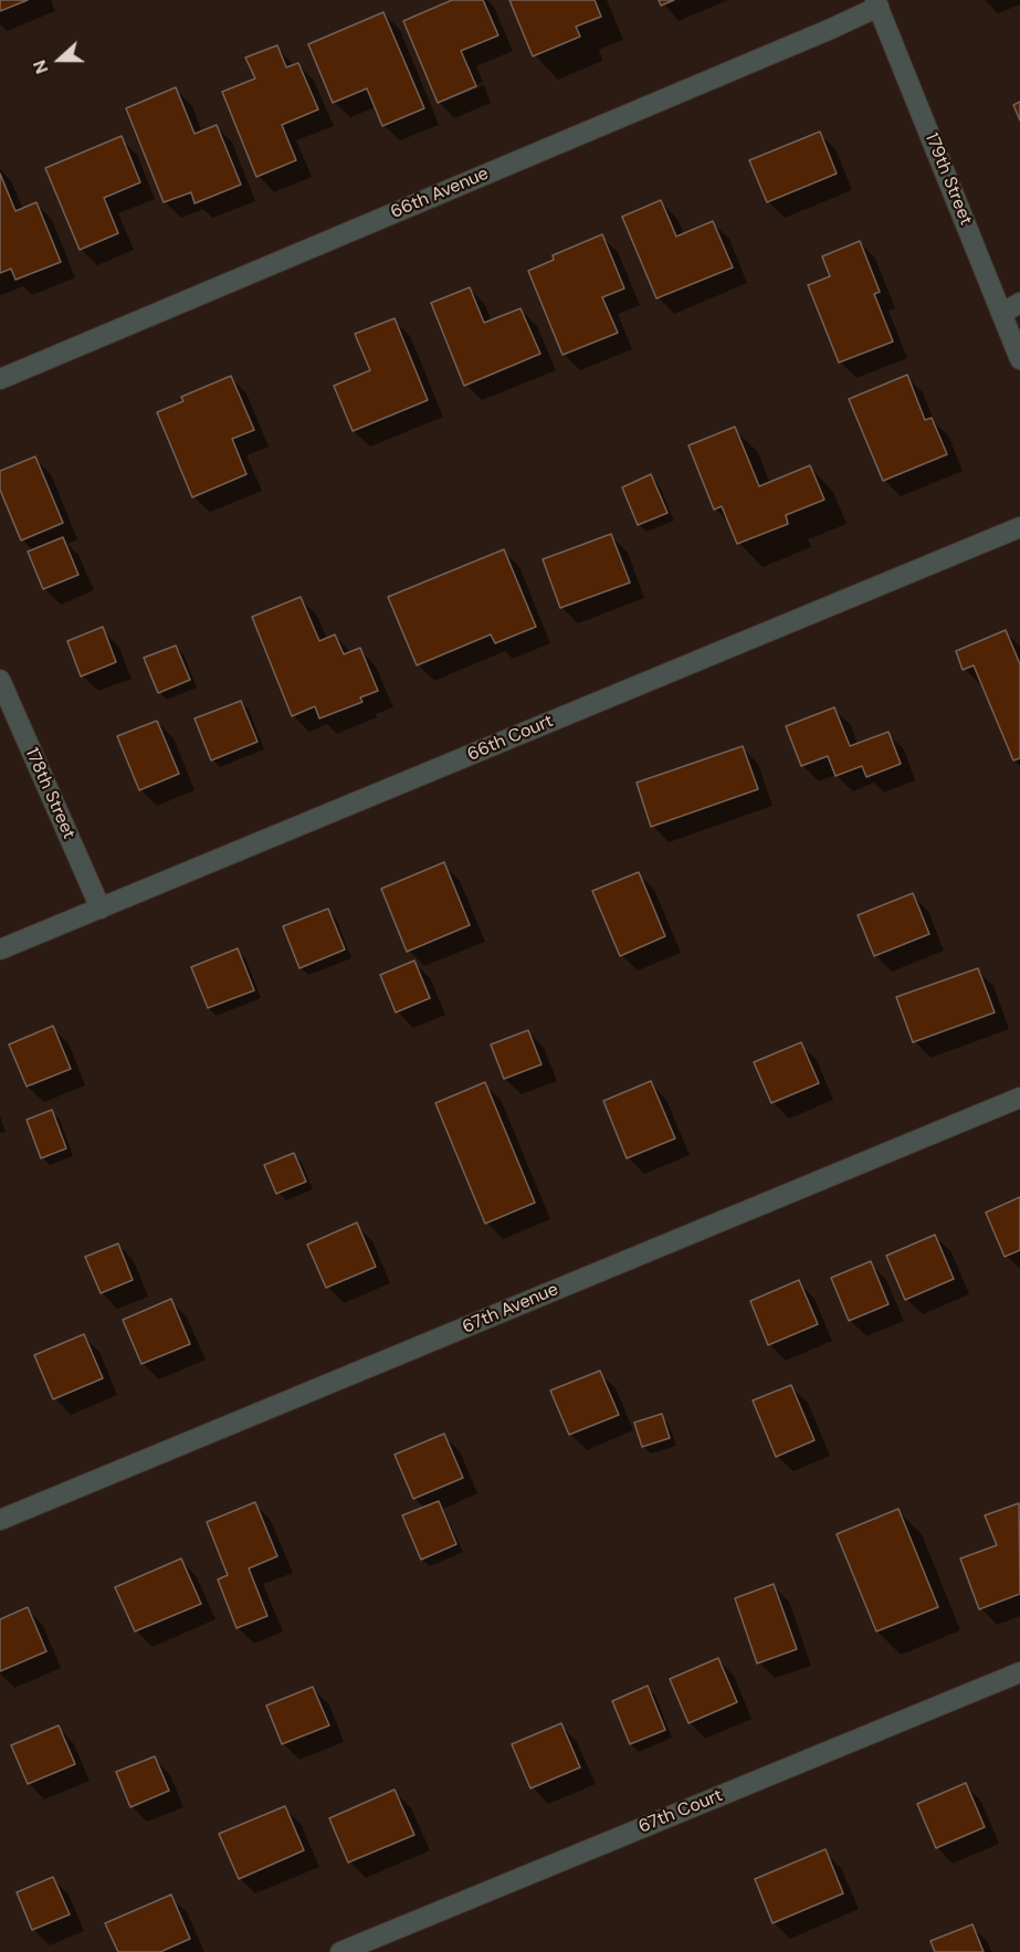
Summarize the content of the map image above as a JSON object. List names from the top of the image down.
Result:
{
  "streets": {
    "street": [
      "179th Street",
      "66th Avenue",
      "66th Court",
      "178th Street",
      "67th Avenue",
      "67th Court"
    ]
  },
  "crossings": [
    ["179th Street", "66th Avenue"],
    ["66th Court", "178th Street"]
  ],
  "north": "left"
}
